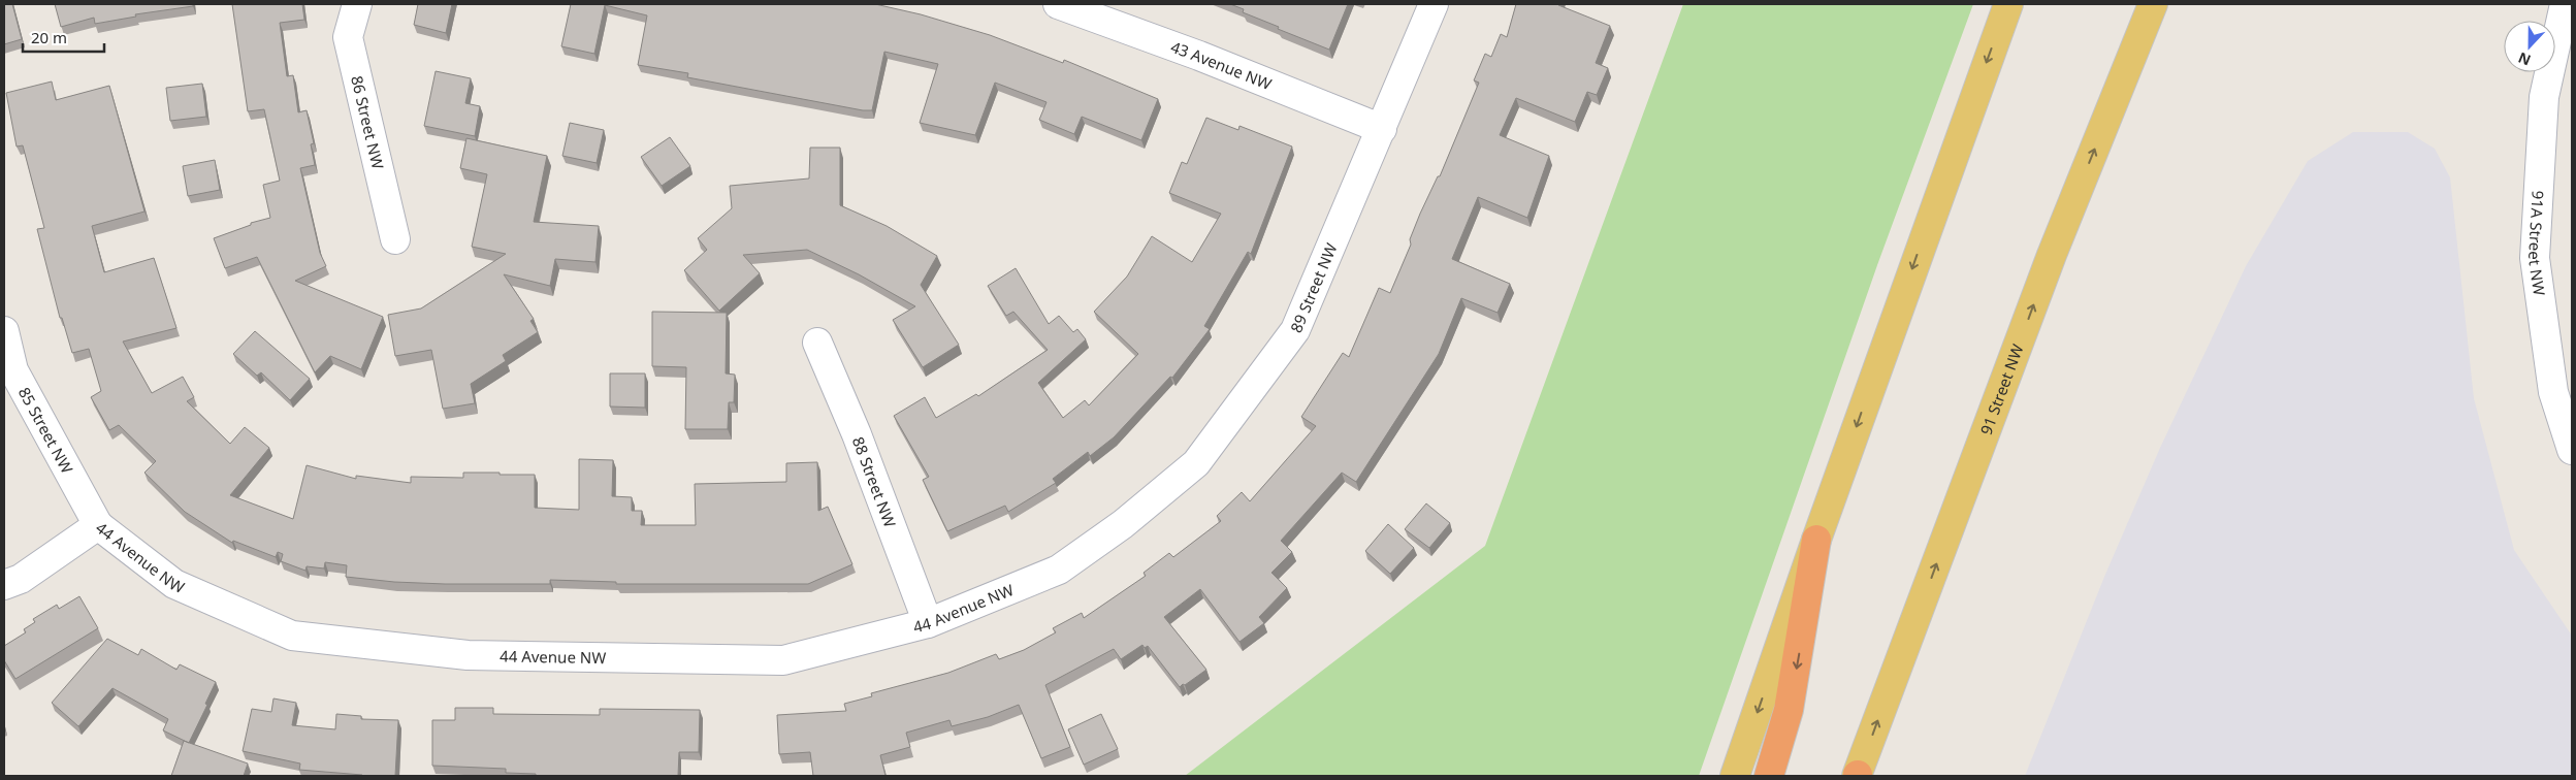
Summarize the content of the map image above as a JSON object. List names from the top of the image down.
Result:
{
  "streets": {
    "main road": ["91 Street NW"],
    "street": [
      "43 Avenue NW",
      "86 Street NW",
      "91A Street NW",
      "89 Street NW",
      "85 Street NW",
      "88 Street NW",
      "44 Avenue NW"
    ]
  },
  "crossings": [
    ["43 Avenue NW", "89 Street NW"],
    ["89 Street NW", "44 Avenue NW"],
    ["85 Street NW", "44 Avenue NW"],
    ["88 Street NW", "44 Avenue NW"]
  ],
  "scale_bar": "20 m",
  "north": "bottom"
}
